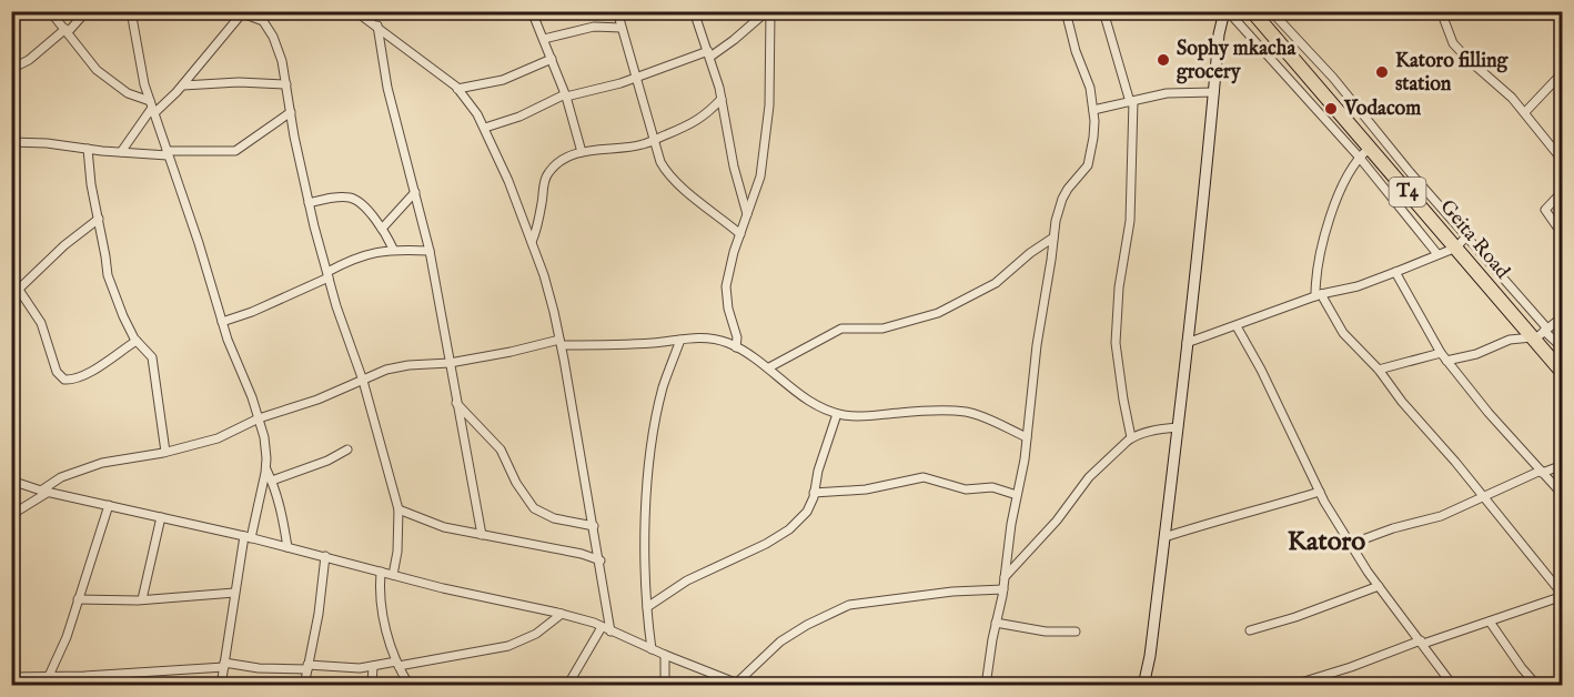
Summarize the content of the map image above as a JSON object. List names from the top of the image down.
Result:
{
  "streets": {
    "highway": ["T4", "Geita Road"]
  },
  "districts": ["Katoro"],
  "places": ["Sophy mkacha grocery", "Katoro filling station", "Vodacom"]
}
